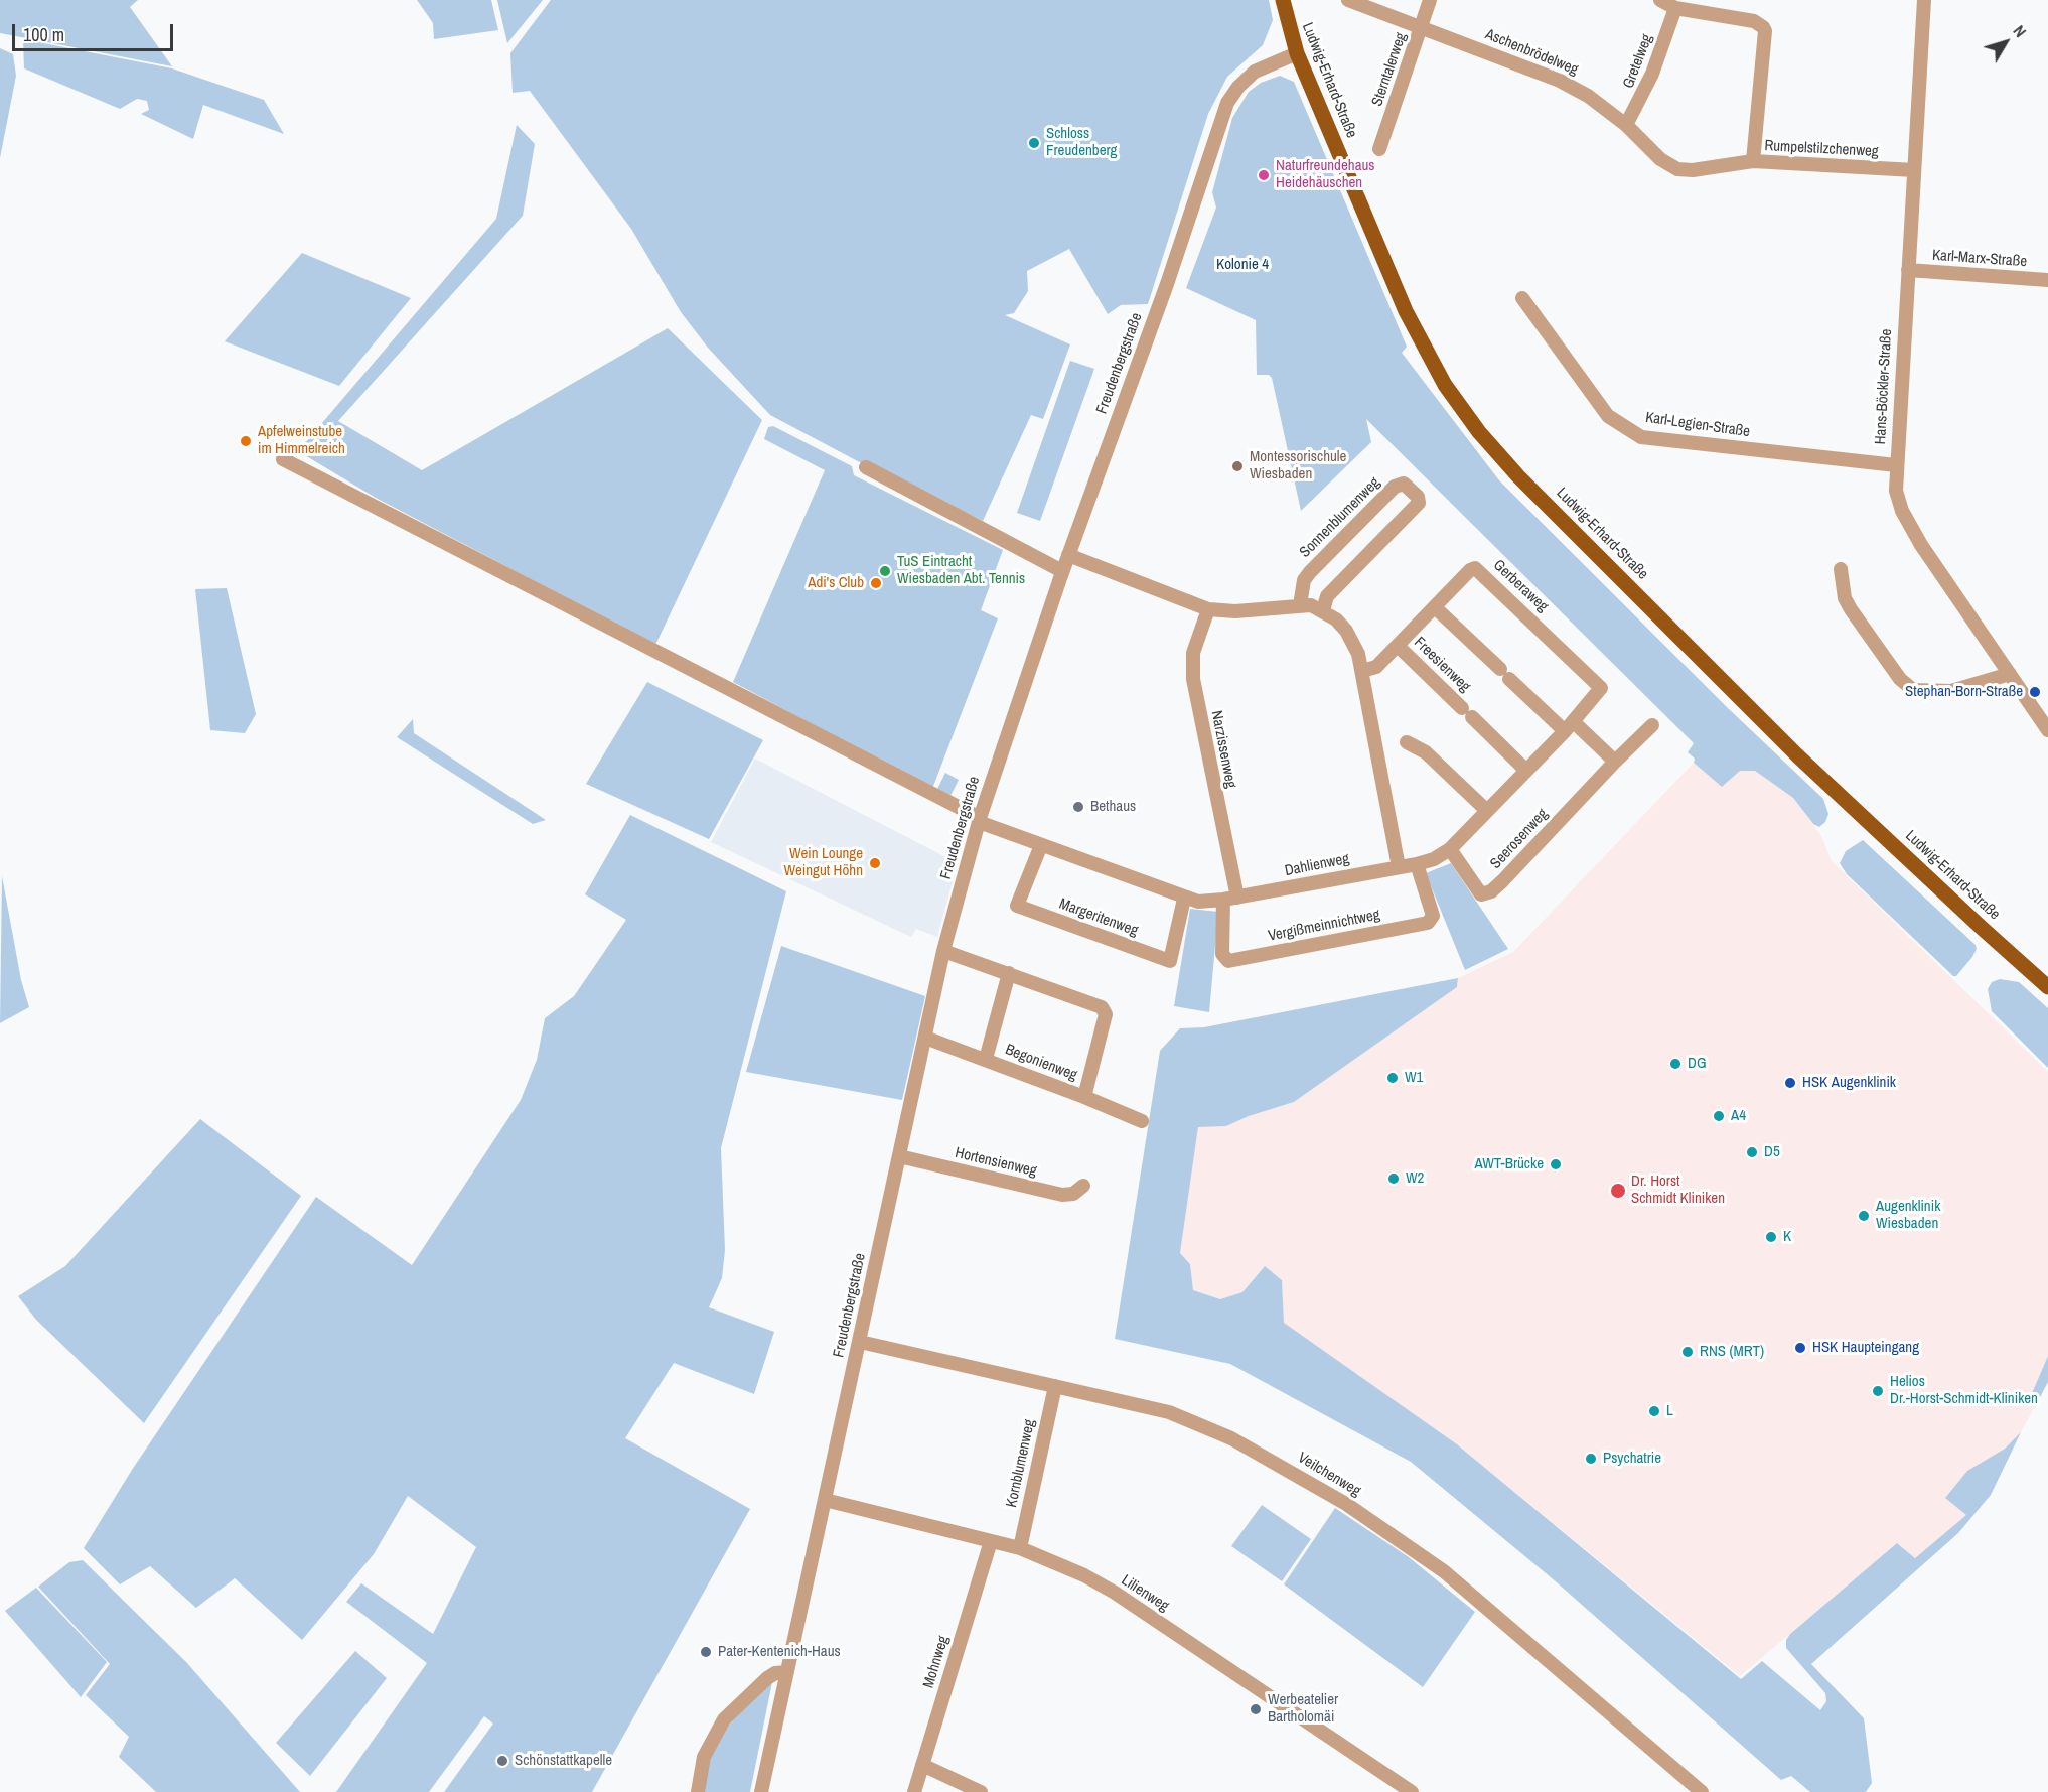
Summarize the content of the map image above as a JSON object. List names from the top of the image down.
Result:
{
  "streets": {
    "main road": ["Ludwig-Erhard-Straße"],
    "street": [
      "Aschenbrödelweg",
      "Gretelweg",
      "Sterntalerweg",
      "Rumpelstilzchenweg",
      "Karl-Marx-Straße",
      "Freudenbergstraße",
      "Hans-Böckler-Straße",
      "Karl-Legien-Straße",
      "Sonnenblumenweg",
      "Gerberaweg",
      "Freesienweg",
      "Narzissenweg",
      "Seerosenweg",
      "Dahlienweg",
      "Margeritenweg",
      "Vergißmeinnichtweg",
      "Begonienweg",
      "Hortensienweg",
      "Kornblumenweg",
      "Veilchenweg",
      "Lilienweg",
      "Mohnweg"
    ]
  },
  "crossings": [
    ["Aschenbrödelweg", "Gretelweg"],
    ["Aschenbrödelweg", "Sterntalerweg"],
    ["Aschenbrödelweg", "Rumpelstilzchenweg"],
    ["Gretelweg", "Rumpelstilzchenweg"],
    ["Ludwig-Erhard-Straße", "Freudenbergstraße"],
    ["Rumpelstilzchenweg", "Hans-Böckler-Straße"],
    ["Karl-Marx-Straße", "Hans-Böckler-Straße"],
    ["Freudenbergstraße", "Dahlienweg"],
    ["Freudenbergstraße", "Begonienweg"],
    ["Freudenbergstraße", "Hortensienweg"],
    ["Freudenbergstraße", "Veilchenweg"],
    ["Freudenbergstraße", "Lilienweg"],
    ["Hans-Böckler-Straße", "Karl-Legien-Straße"],
    ["Gerberaweg", "Freesienweg"],
    ["Gerberaweg", "Dahlienweg"],
    ["Freesienweg", "Dahlienweg"],
    ["Narzissenweg", "Dahlienweg"],
    ["Seerosenweg", "Dahlienweg"],
    ["Dahlienweg", "Margeritenweg"],
    ["Dahlienweg", "Vergißmeinnichtweg"],
    ["Kornblumenweg", "Veilchenweg"],
    ["Kornblumenweg", "Lilienweg"],
    ["Lilienweg", "Mohnweg"]
  ],
  "parks": ["Kolonie 4"],
  "places": [
    "Schloss Freudenberg",
    "Naturfreundehaus Heidehäuschen",
    "Apfelweinstube im Himmelreich",
    "Montessorischule Wiesbaden",
    "TuS Eintracht Wiesbaden Abt. Tennis",
    "Adi's Club",
    "Stephan-Born-Straße",
    "Bethaus",
    "Wein Lounge Weingut Höhn",
    "DG",
    "W1",
    "HSK Augenklinik",
    "A4",
    "D5",
    "AWT-Brücke",
    "W2",
    "Dr. Horst Schmidt Kliniken",
    "Augenklinik Wiesbaden",
    "K",
    "HSK Haupteingang",
    "RNS (MRT)",
    "Helios Dr.-Horst-Schmidt-Kliniken",
    "L",
    "Psychatrie",
    "Pater-Kentenich-Haus",
    "Werbeatelier Bartholomäi",
    "Schönstattkapelle"
  ],
  "scale_bar": "100 m",
  "north": "top right"
}
